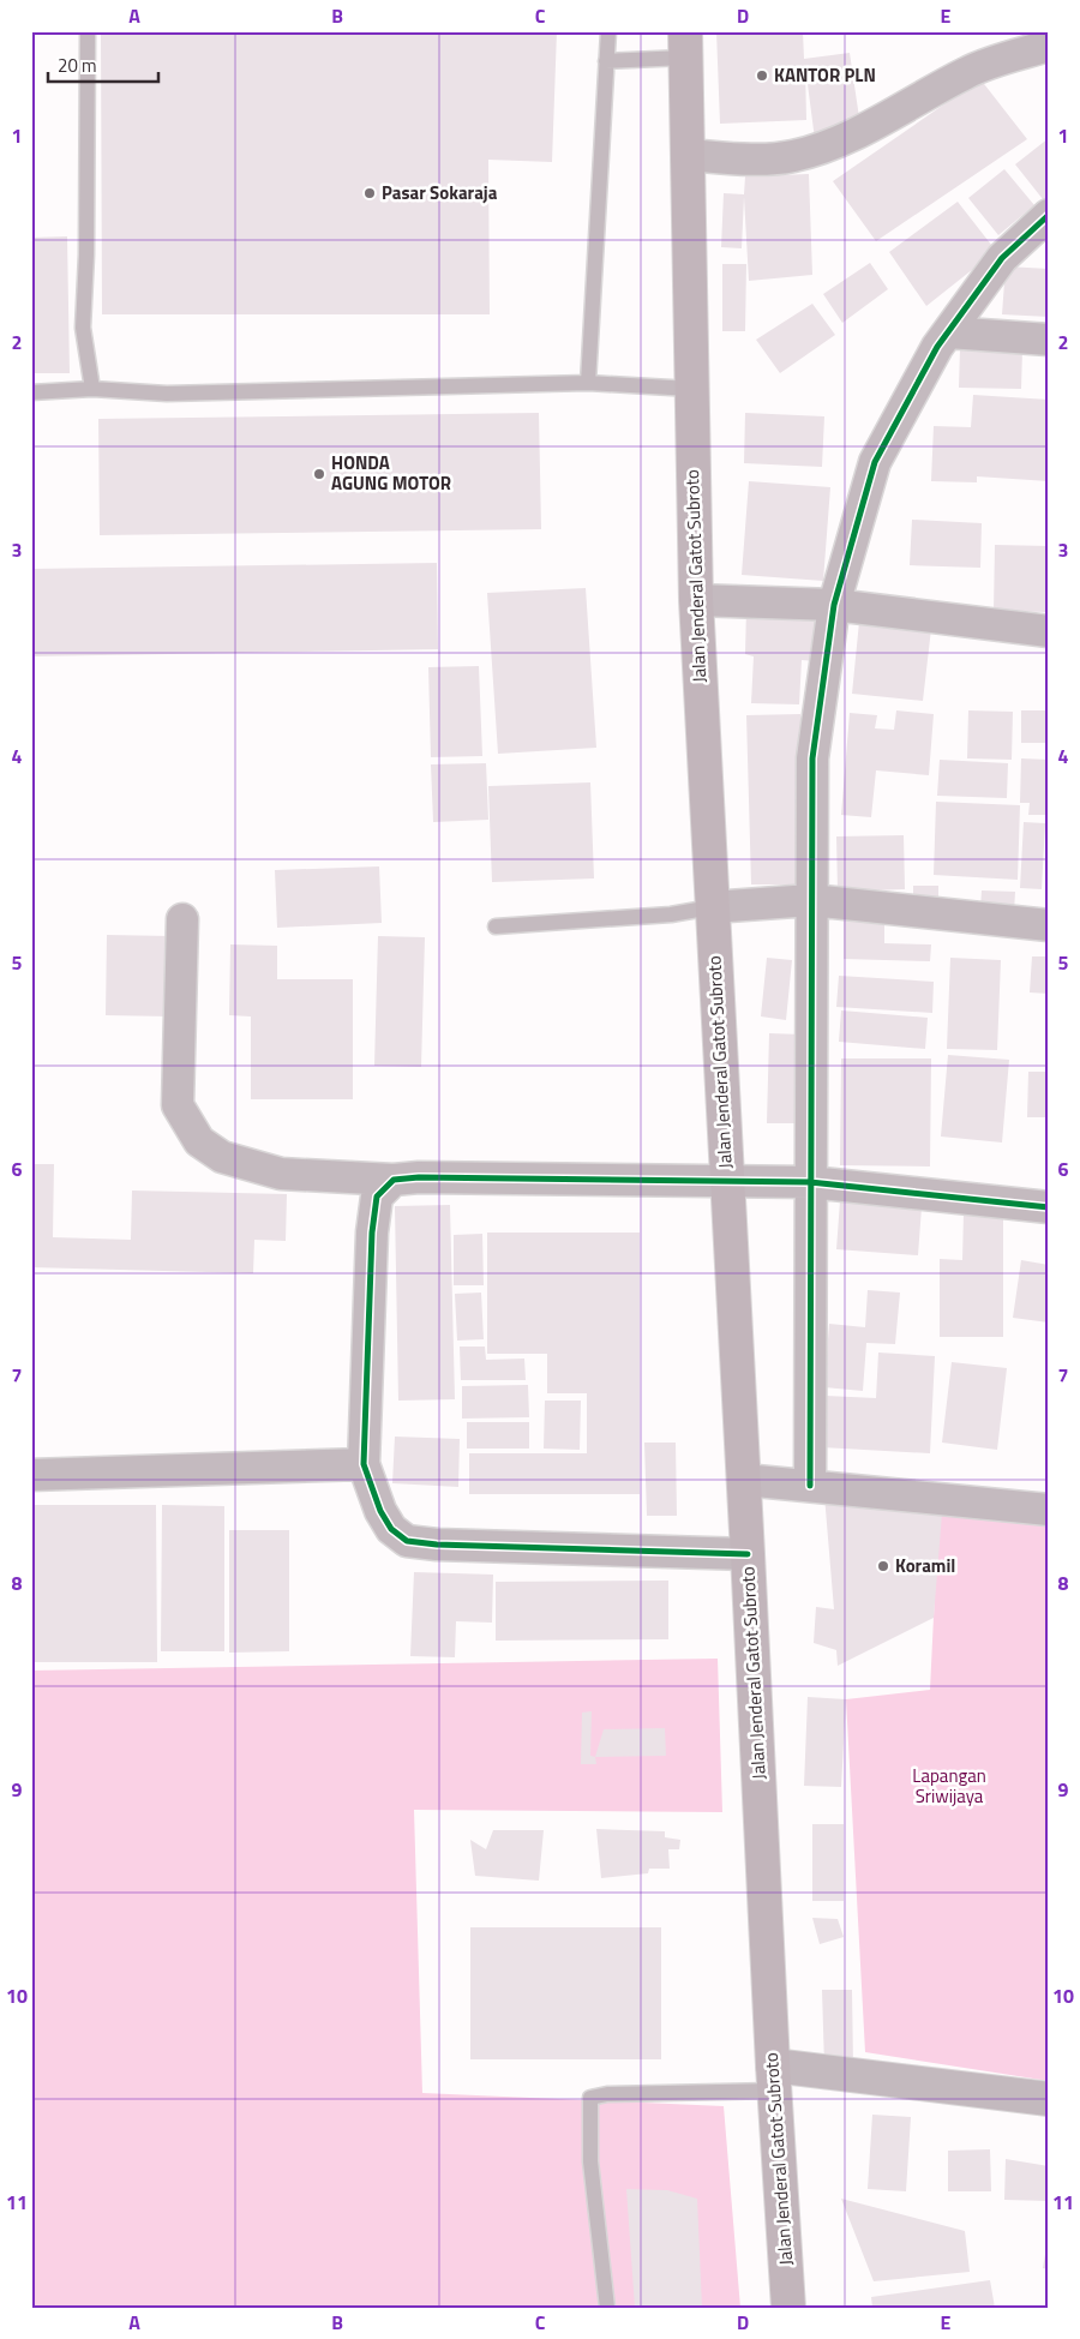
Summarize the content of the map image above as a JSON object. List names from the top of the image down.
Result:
{
  "streets": {
    "highway": ["Jalan Jenderal Gatot Subroto"]
  },
  "parks": ["Lapangan Sriwijaya"],
  "places": [
    "KANTOR PLN",
    "Pasar Sokaraja",
    "HONDA AGUNG MOTOR",
    "Koramil"
  ],
  "scale_bar": "20 m",
  "grid": {
    "columns": [
      "A",
      "B",
      "C",
      "D",
      "E"
    ],
    "rows": [
      "1",
      "2",
      "3",
      "4",
      "5",
      "6",
      "7",
      "8",
      "9",
      "10",
      "11"
    ]
  }
}
